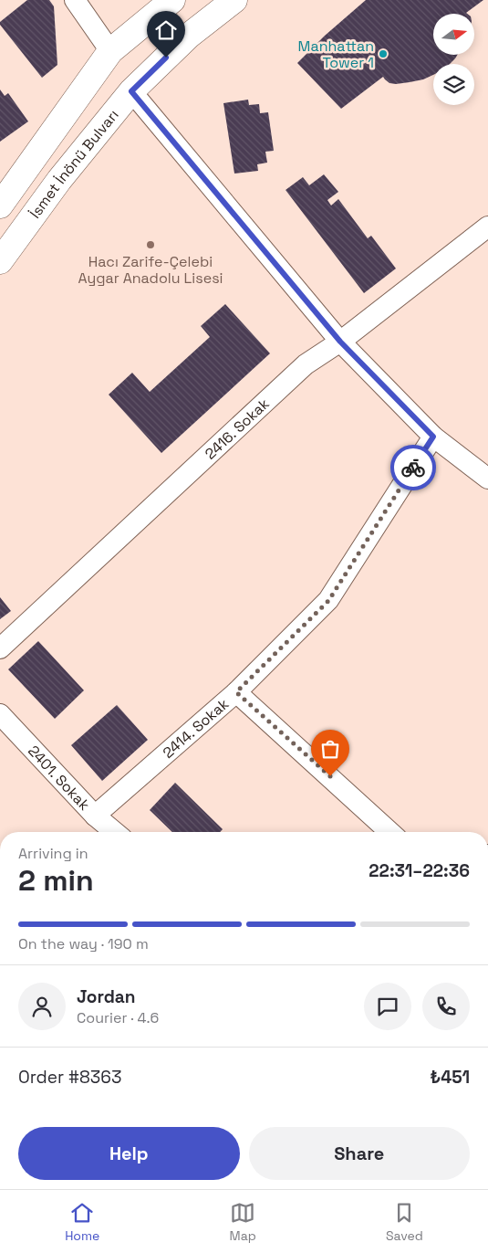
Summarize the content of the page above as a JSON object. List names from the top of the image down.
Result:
{
  "streets": {
    "main road": ["İsmet İnönü Bulvarı"],
    "street": ["2416. Sokak", "2414. Sokak", "2401. Sokak"]
  },
  "crossings": [
    ["2414. Sokak", "2401. Sokak"]
  ],
  "places": ["Manhattan Tower 1", "Hacı Zarife-Çelebi Aygar Anadolu Lisesi"],
  "north": "right",
  "page": {
    "heading": ["2 min", "Arriving in", "22:31–22:36"],
    "panel": [
      "Jordan",
      "Courier · 4.6",
      "Order #8363",
      "₺451"
    ],
    "bar": "On the way · 190 m",
    "buttons": ["Help", "Share"],
    "tabs": ["Home", "Map", "Saved"]
  }
}
